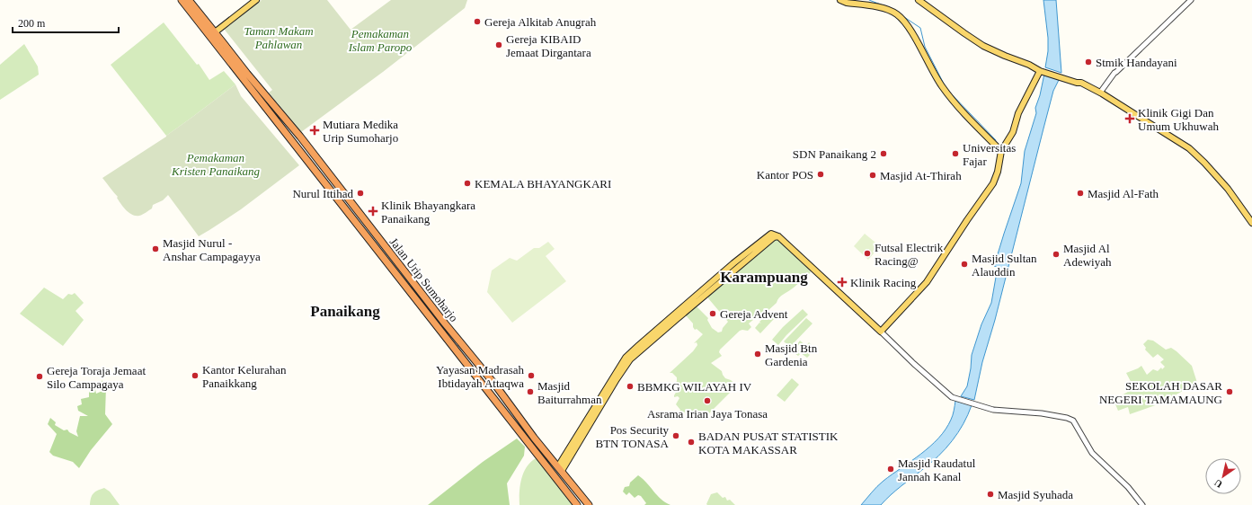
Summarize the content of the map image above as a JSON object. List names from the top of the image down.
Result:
{
  "streets": {
    "highway": ["Jalan Urip Sumoharjo"]
  },
  "districts": ["Karampuang", "Panaikang"],
  "parks": ["Taman Makam Pahlawan", "Pemakaman Islam Paropo", "Pemakaman Kristen Panaikang"],
  "places": {
    "other": [
      "Gereja Alkitab Anugrah",
      "Gereja KIBAID Jemaat Dirgantara",
      "Stmik Handayani",
      "SDN Panaikang 2",
      "Universitas Fajar",
      "Kantor POS",
      "Masjid At-Thirah",
      "KEMALA BHAYANGKARI",
      "Nurul Ittihad",
      "Masjid Al-Fath",
      "Masjid Nurul - Anshar Campagayya",
      "Futsal Electrik Racing@",
      "Masjid Al Adewiyah",
      "Masjid Sultan Alauddin",
      "Gereja Advent",
      "Masjid Btn Gardenia",
      "Kantor Kelurahan Panaikkang",
      "Yayasan Madrasah Ibtidayah Attaqwa",
      "Gereja Toraja Jemaat Silo Campagaya",
      "BBMKG WILAYAH IV",
      "Masjid Baiturrahman",
      "SEKOLAH DASAR NEGERI TAMAMAUNG",
      "Asrama Irian Jaya Tonasa",
      "Pos Security BTN TONASA",
      "BADAN PUSAT STATISTIK KOTA MAKASSAR",
      "Masjid Raudatul Jannah Kanal",
      "Masjid Syuhada"
    ],
    "health": [
      "Klinik Gigi Dan Umum Ukhuwah",
      "Mutiara Medika Urip Sumoharjo",
      "Klinik Bhayangkara Panaikang",
      "Klinik Racing"
    ]
  },
  "scale_bar": "200 m",
  "north": "bottom left"
}
